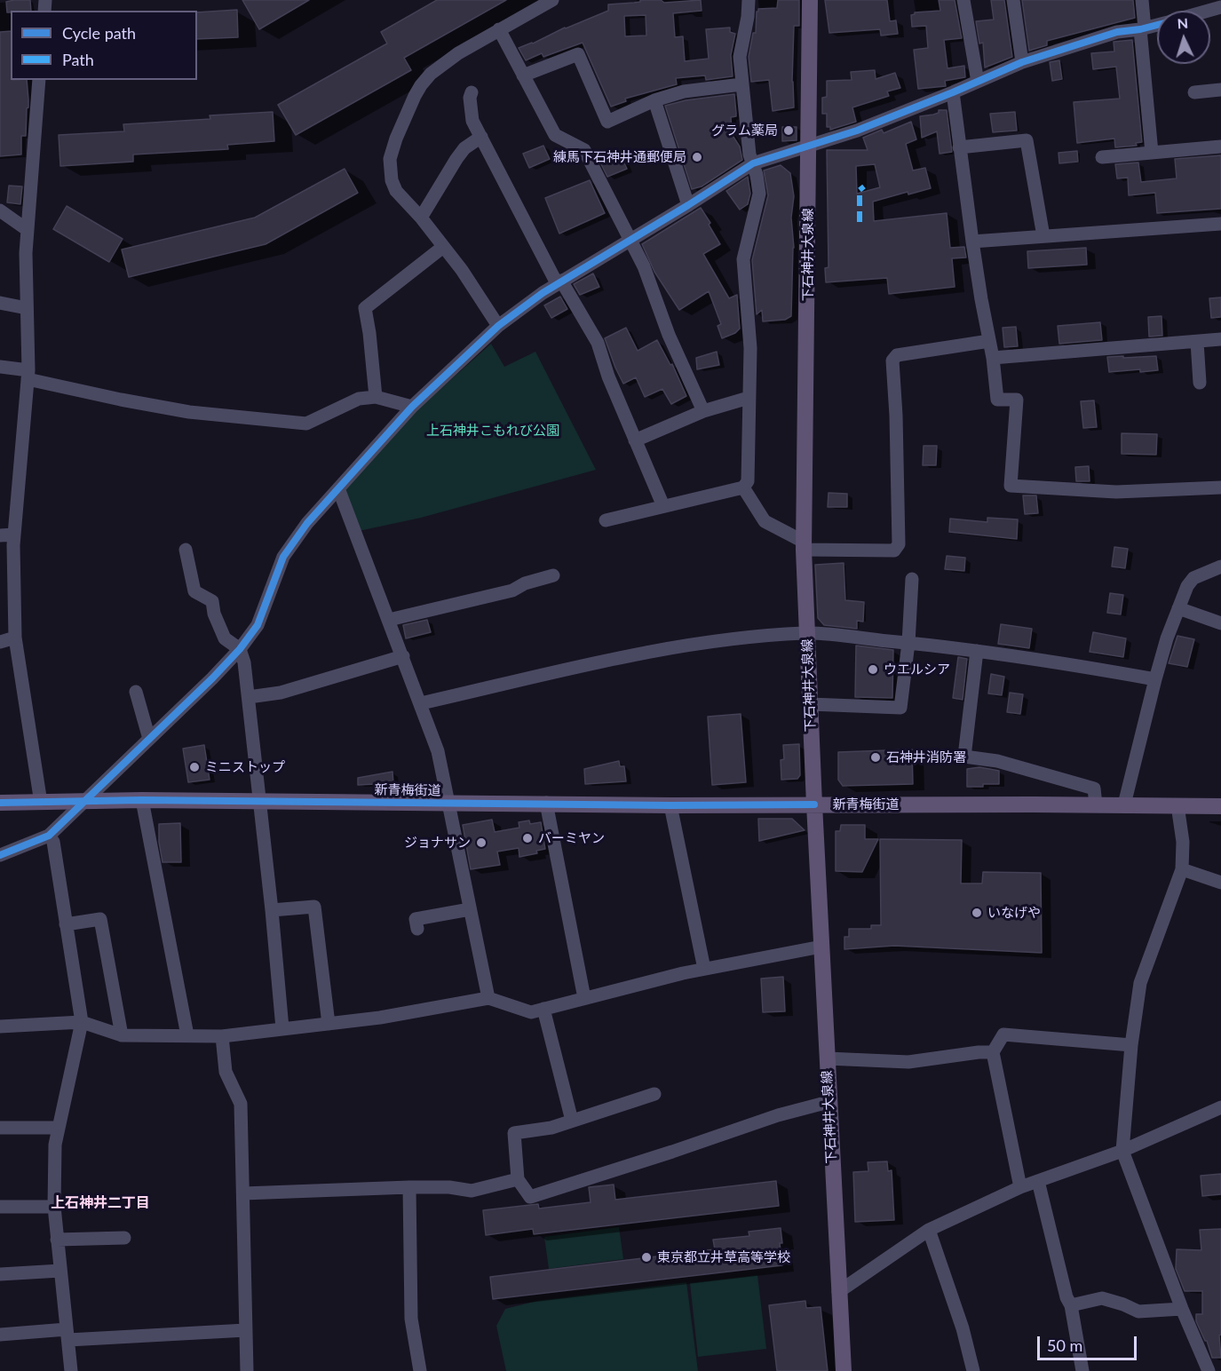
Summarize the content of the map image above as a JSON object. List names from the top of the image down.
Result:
{
  "streets": {
    "main road": ["下石神井大泉線", "新青梅街道"]
  },
  "crossings": [
    ["下石神井大泉線", "新青梅街道"]
  ],
  "districts": ["上石神井二丁目"],
  "parks": ["上石神井こもれび公園"],
  "places": [
    "グラム薬局",
    "練馬下石神井通郵便局",
    "ウエルシア",
    "石神井消防署",
    "ミニストップ",
    "バーミヤン",
    "ジョナサン",
    "いなげや",
    "東京都立井草高等学校"
  ],
  "legend": ["Cycle path", "Path"],
  "scale_bar": "50 m",
  "north": "top"
}
